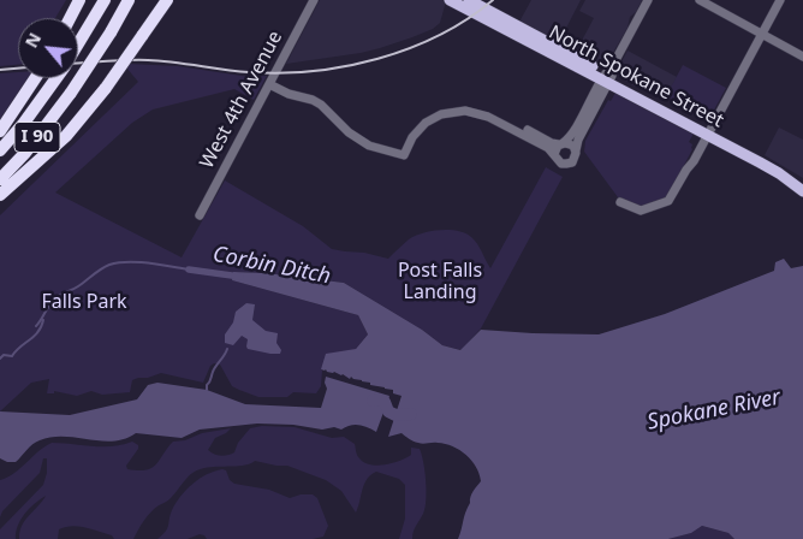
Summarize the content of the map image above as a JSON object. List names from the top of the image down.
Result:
{
  "streets": {
    "highway": ["I 90"],
    "main road": ["North Spokane Street"],
    "street": ["West 4th Avenue"]
  },
  "water": ["Corbin Ditch", "Spokane River"],
  "parks": ["Post Falls Landing", "Falls Park"],
  "north": "top left"
}
